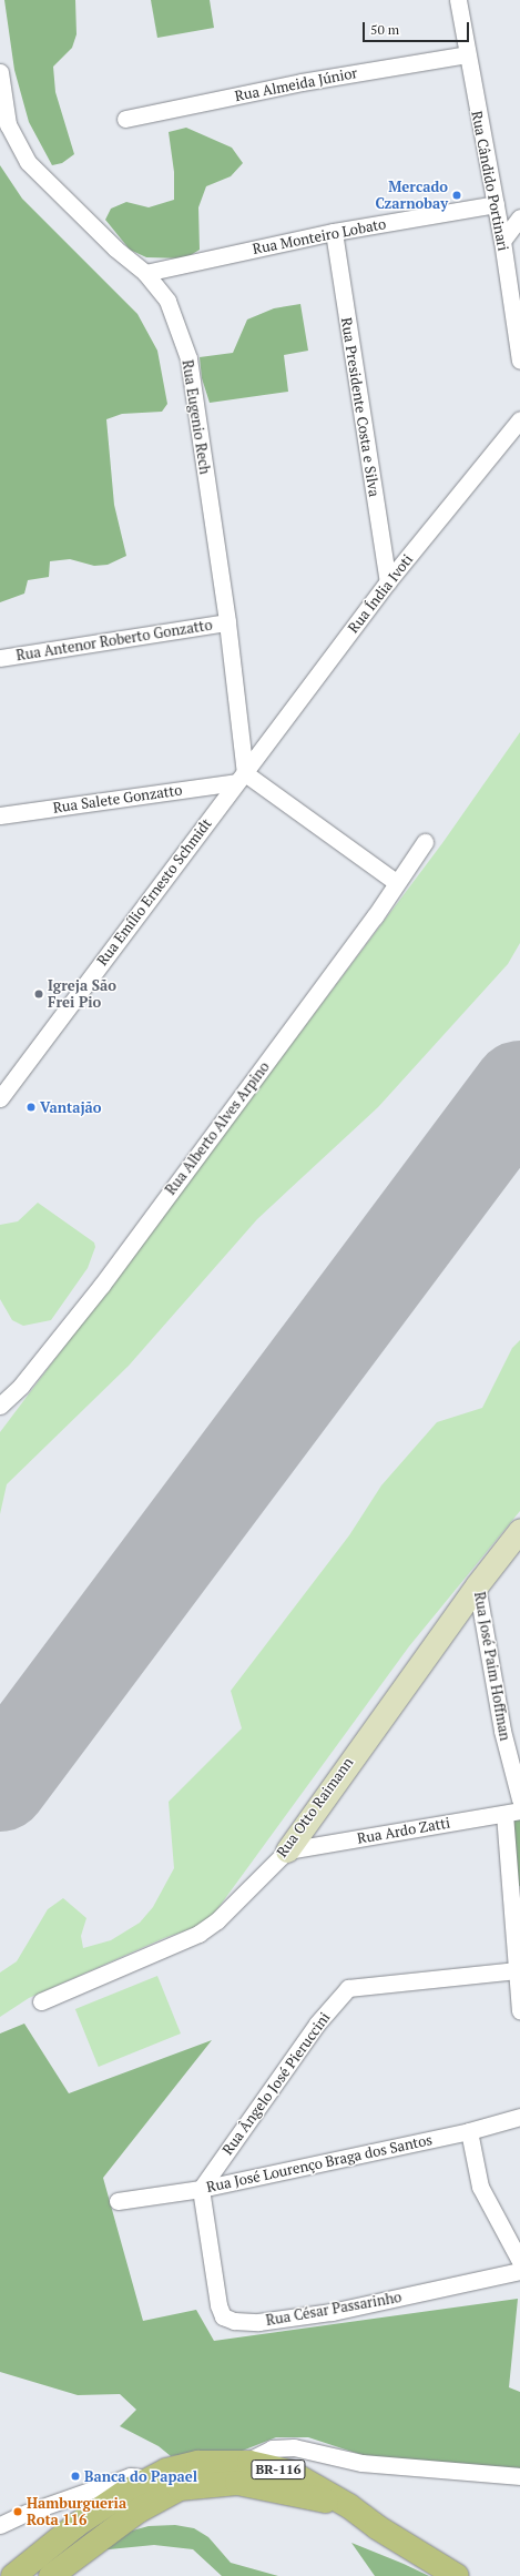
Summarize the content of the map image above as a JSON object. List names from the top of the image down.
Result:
{
  "streets": {
    "main road": ["BR-116"],
    "street": [
      "Rua Almeida Júnior",
      "Rua Cândido Portinari",
      "Rua Monteiro Lobato",
      "Rua Presidente Costa e Silva",
      "Rua Eugenio Rech",
      "Rua Índia Ivoti",
      "Rua Antenor Roberto Gonzatto",
      "Rua Salete Gonzatto",
      "Rua Emílio Ernesto Schmidt",
      "Rua Alberto Alves Arpino",
      "Rua José Paim Hoffman",
      "Rua Otto Raimann",
      "Rua Ardo Zatti",
      "Rua Ângelo José Pieruccini",
      "Rua José Lourenço Braga dos Santos",
      "Rua César Passarinho"
    ]
  },
  "crossings": [
    ["Rua Almeida Júnior", "Rua Cândido Portinari"],
    ["Rua Cândido Portinari", "Rua Monteiro Lobato"],
    ["Rua Monteiro Lobato", "Rua Presidente Costa e Silva"],
    ["Rua Monteiro Lobato", "Rua Eugenio Rech"],
    ["Rua Presidente Costa e Silva", "Rua Índia Ivoti"],
    ["Rua Eugenio Rech", "Rua Índia Ivoti"],
    ["Rua Eugenio Rech", "Rua Antenor Roberto Gonzatto"],
    ["Rua Eugenio Rech", "Rua Salete Gonzatto"],
    ["Rua Eugenio Rech", "Rua Emílio Ernesto Schmidt"],
    ["Rua Índia Ivoti", "Rua Salete Gonzatto"],
    ["Rua Índia Ivoti", "Rua Emílio Ernesto Schmidt"],
    ["Rua Salete Gonzatto", "Rua Emílio Ernesto Schmidt"],
    ["Rua José Paim Hoffman", "Rua Otto Raimann"],
    ["Rua Otto Raimann", "Rua Ardo Zatti"],
    ["Rua Ângelo José Pieruccini", "Rua José Lourenço Braga dos Santos"],
    ["Rua Ângelo José Pieruccini", "Rua César Passarinho"],
    ["Rua José Lourenço Braga dos Santos", "Rua César Passarinho"]
  ],
  "places": [
    "Mercado Czarnobay",
    "Igreja São Frei Pio",
    "Vantajão",
    "Banca do Papael",
    "Hamburgueria Rota 116"
  ],
  "scale_bar": "50 m"
}
